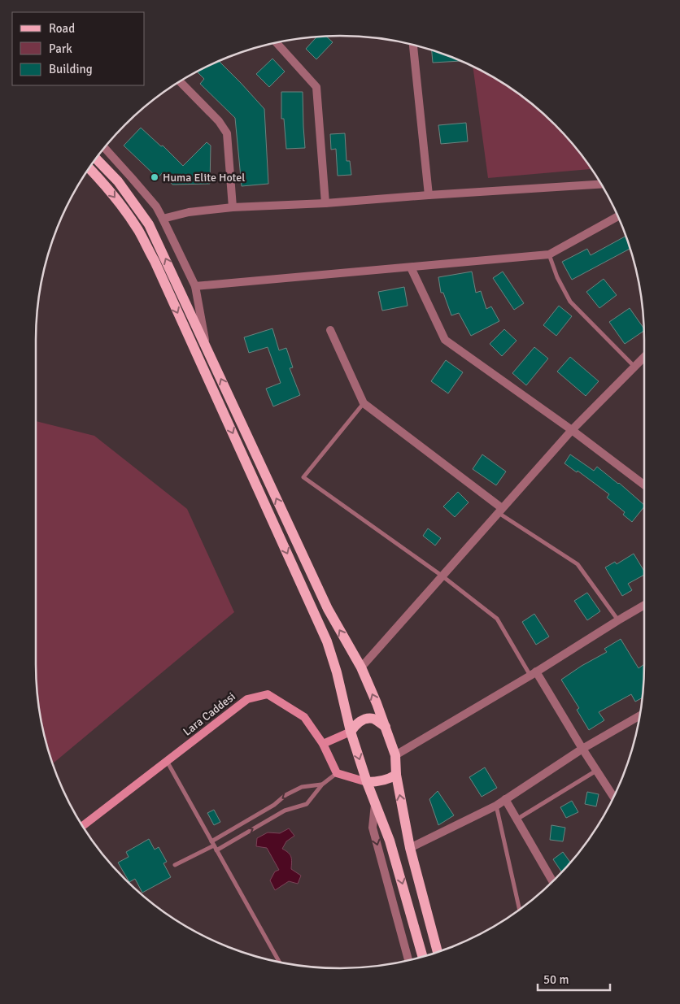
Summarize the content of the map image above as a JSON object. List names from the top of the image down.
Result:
{
  "streets": {
    "street": ["Lara Caddesi"]
  },
  "places": ["Huma Elite Hotel"],
  "legend": ["Road", "Park", "Building"],
  "scale_bar": "50 m"
}
